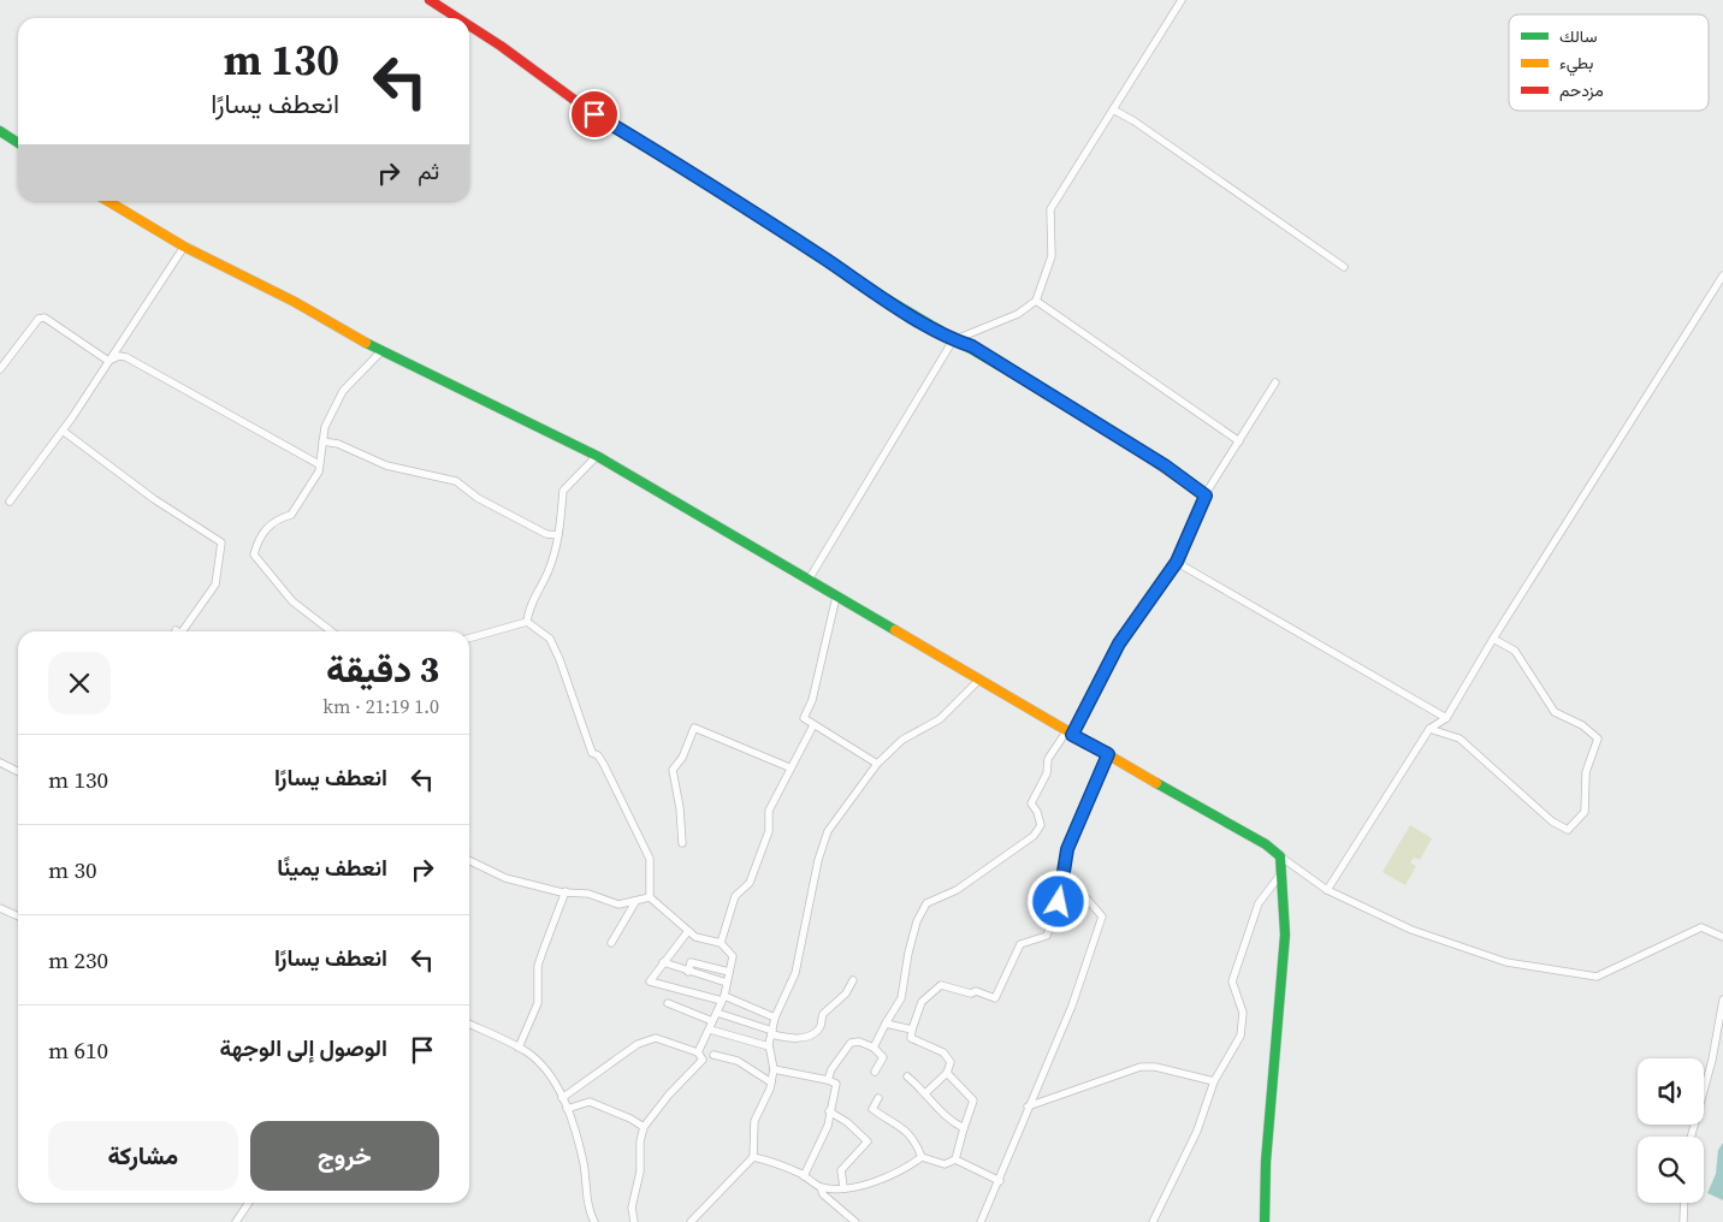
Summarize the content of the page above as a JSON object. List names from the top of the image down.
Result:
{
  "legend": ["سالك", "بطيء", "مزدحم"],
  "page": {
    "turn": ["130 m", "انعطف يسارًا"],
    "then": "ثم",
    "heading": ["3 دقيقة", "1.0 km · 21:19"],
    "list": [
      {
        "name": "انعطف يسارًا",
        "value": "130 m"
      },
      {
        "name": "انعطف يمينًا",
        "value": "30 m"
      },
      {
        "name": "انعطف يسارًا",
        "value": "230 m"
      },
      {
        "name": "الوصول إلى الوجهة",
        "value": "610 m"
      }
    ],
    "buttons": ["خروج", "مشاركة"]
  }
}
